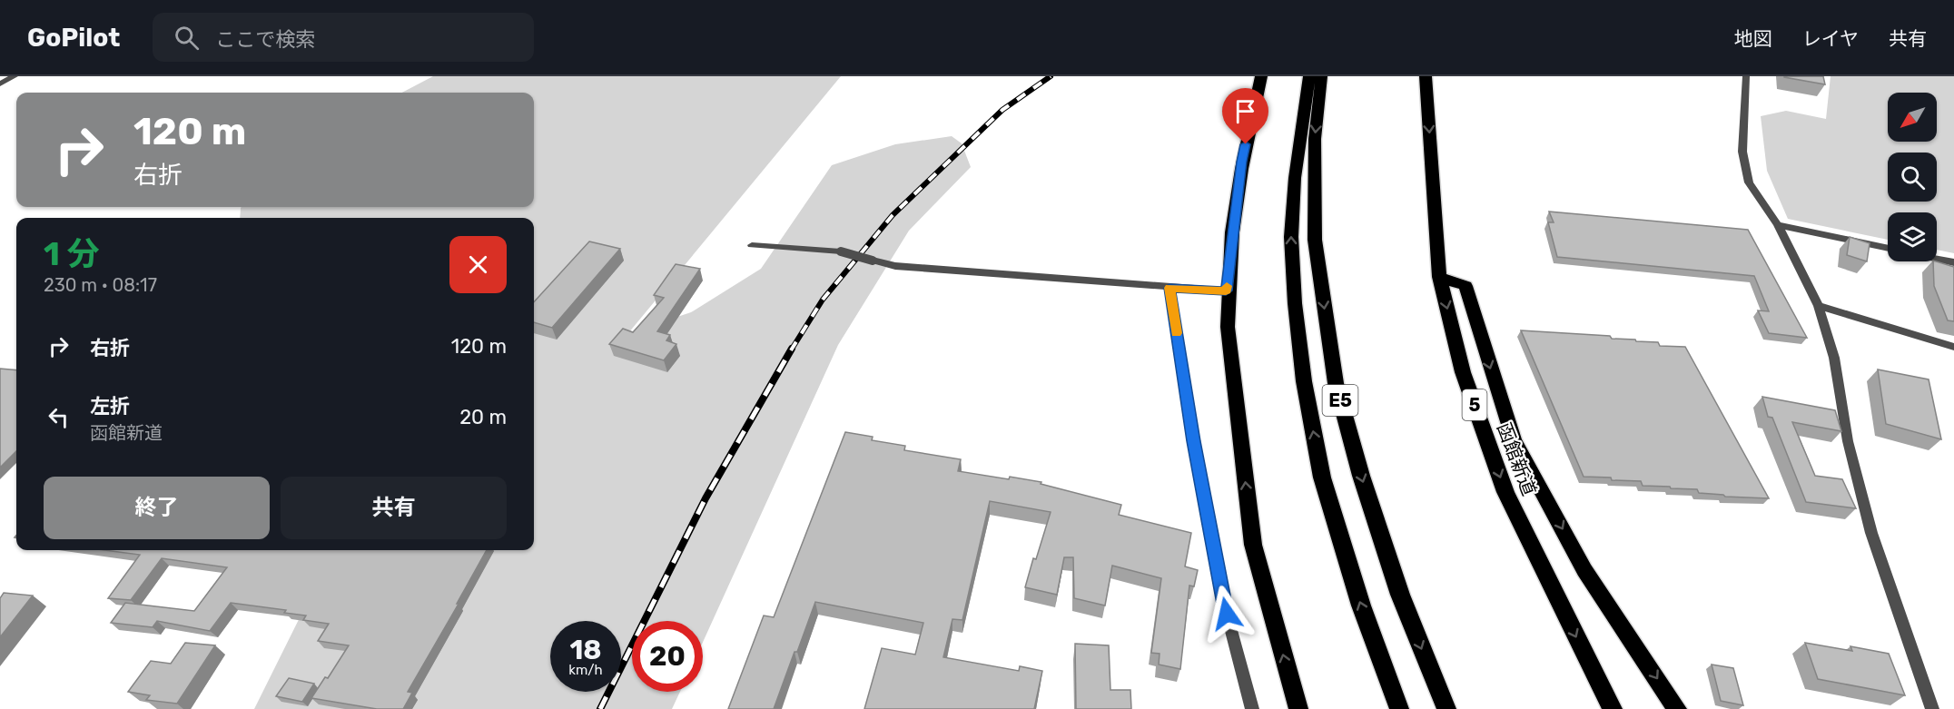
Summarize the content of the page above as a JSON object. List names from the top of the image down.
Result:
{
  "streets": {
    "highway": ["E5", "5", "函館新道"]
  },
  "north": "bottom left",
  "page": {
    "header": "GoPilot",
    "search": "ここで検索",
    "nav": ["地図", "レイヤ", "共有"],
    "turn": ["120 m", "右折"],
    "heading": ["1 分", "230 m · 08:17"],
    "list": [
      {
        "name": "右折",
        "value": "120 m"
      },
      {
        "name": "左折",
        "note": "函館新道",
        "value": "20 m"
      }
    ],
    "buttons": ["終了", "共有"],
    "speed": "18 km/h",
    "limit": "20"
  }
}
